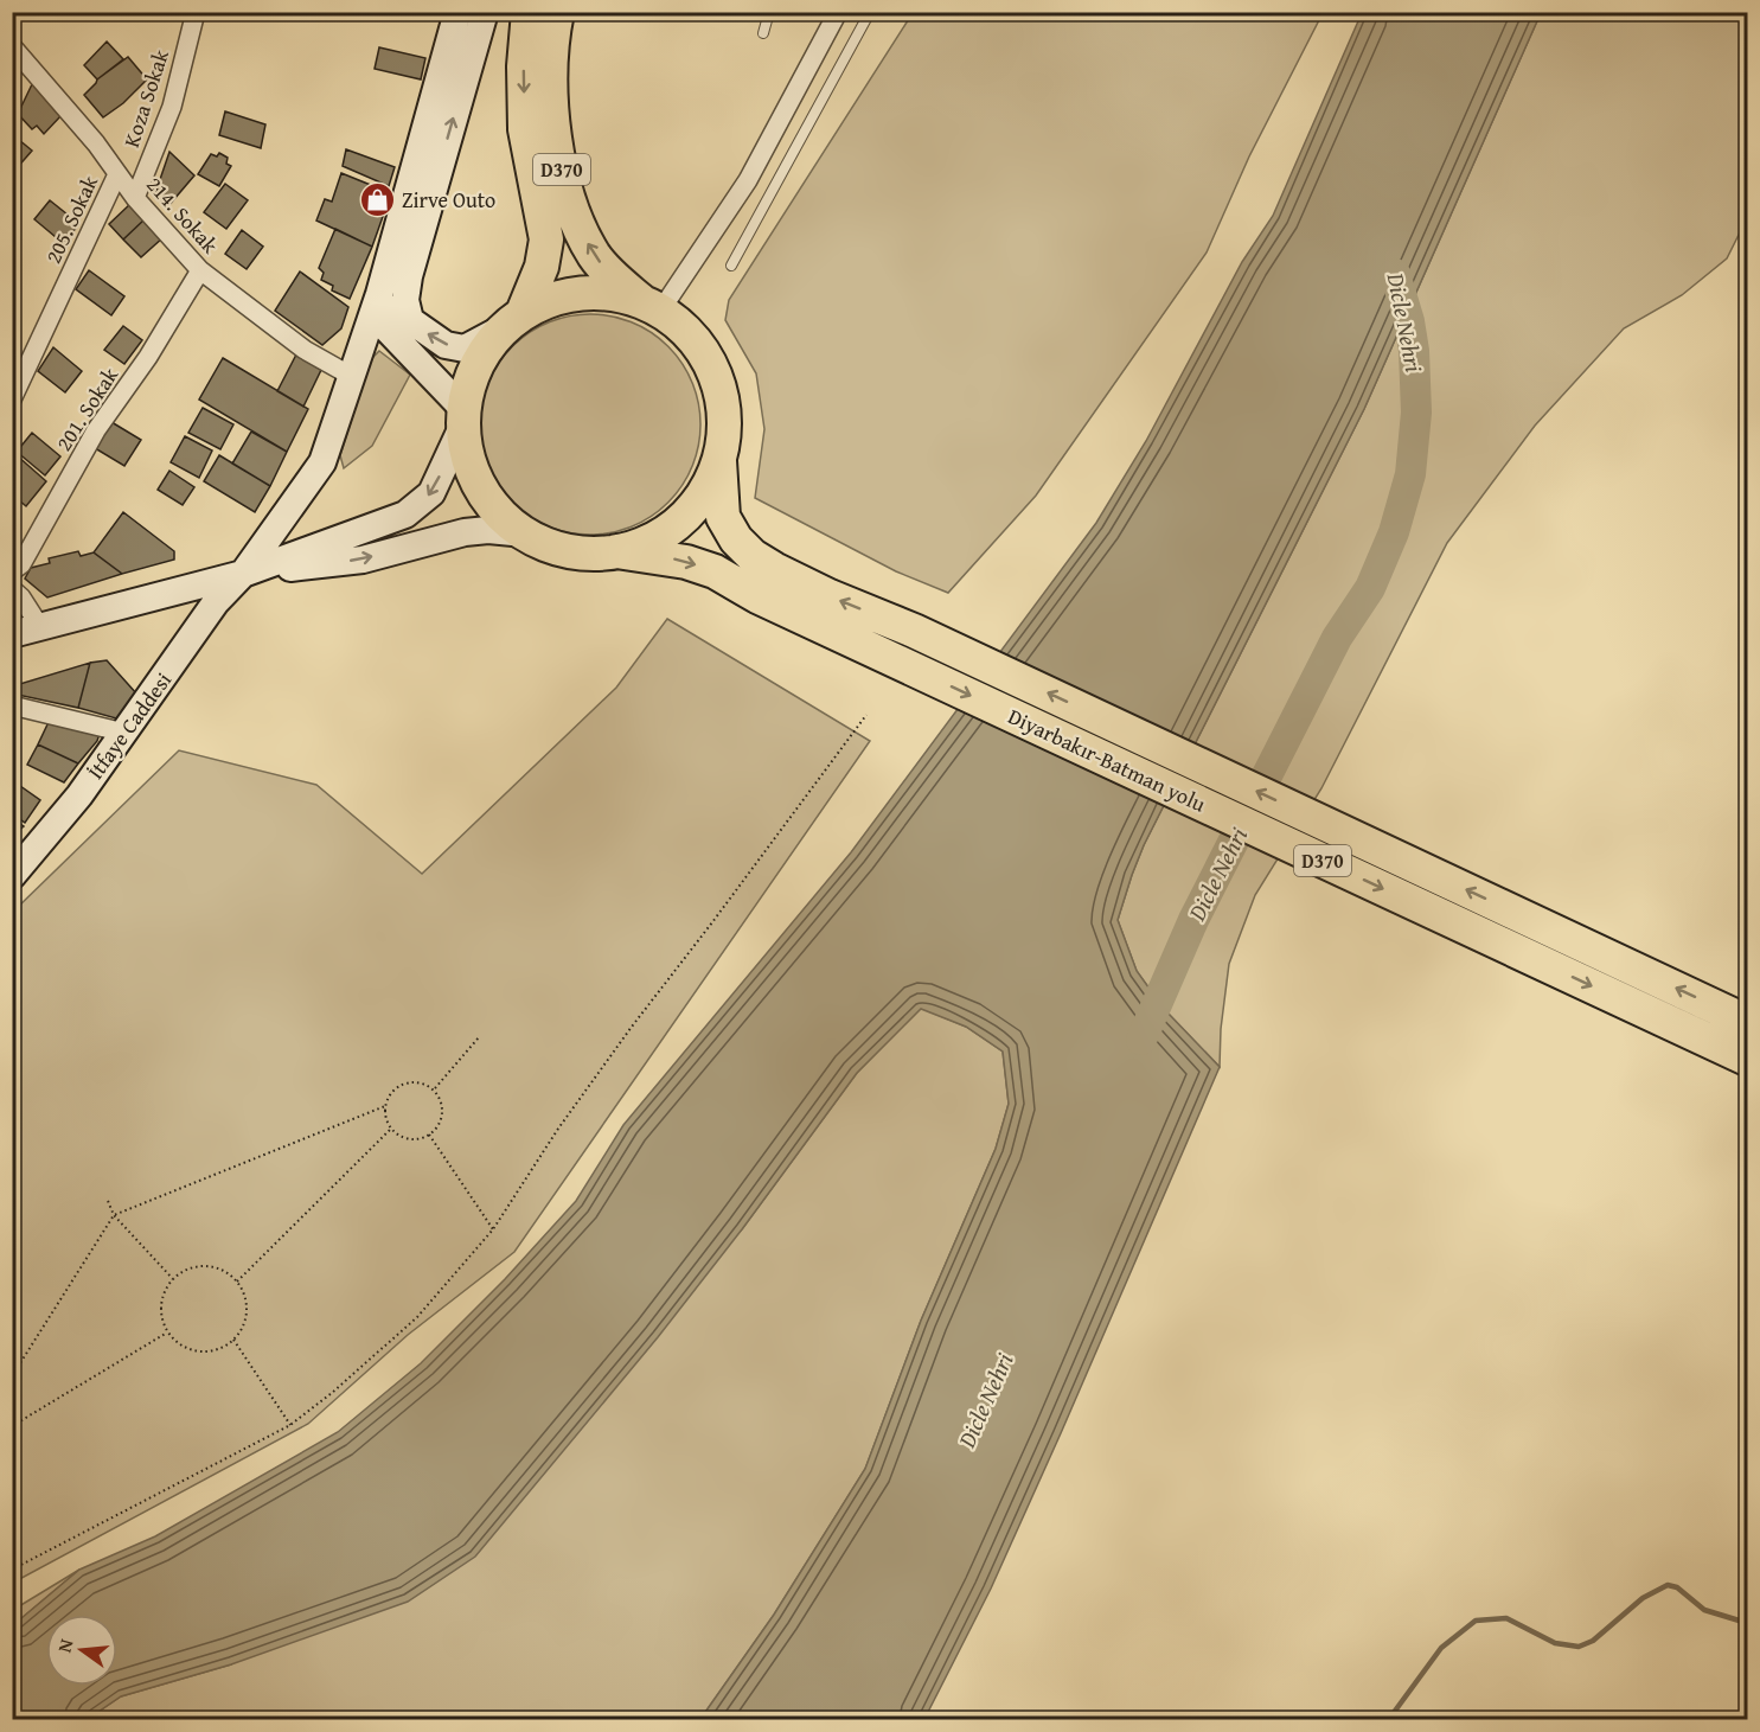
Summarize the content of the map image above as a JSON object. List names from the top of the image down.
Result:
{
  "streets": {
    "highway": ["D370", "Diyarbakır-Batman yolu"],
    "street": [
      "Koza Sokak",
      "214. Sokak",
      "205. Sokak",
      "201. Sokak",
      "İtfaye Caddesi"
    ]
  },
  "crossings": [
    ["Koza Sokak", "214. Sokak"],
    ["214. Sokak", "205. Sokak"],
    ["214. Sokak", "201. Sokak"],
    ["214. Sokak", "İtfaye Caddesi"]
  ],
  "water": ["Dicle Nehri"],
  "places": {
    "shop": ["Zirve Outo"]
  },
  "north": "left"
}
